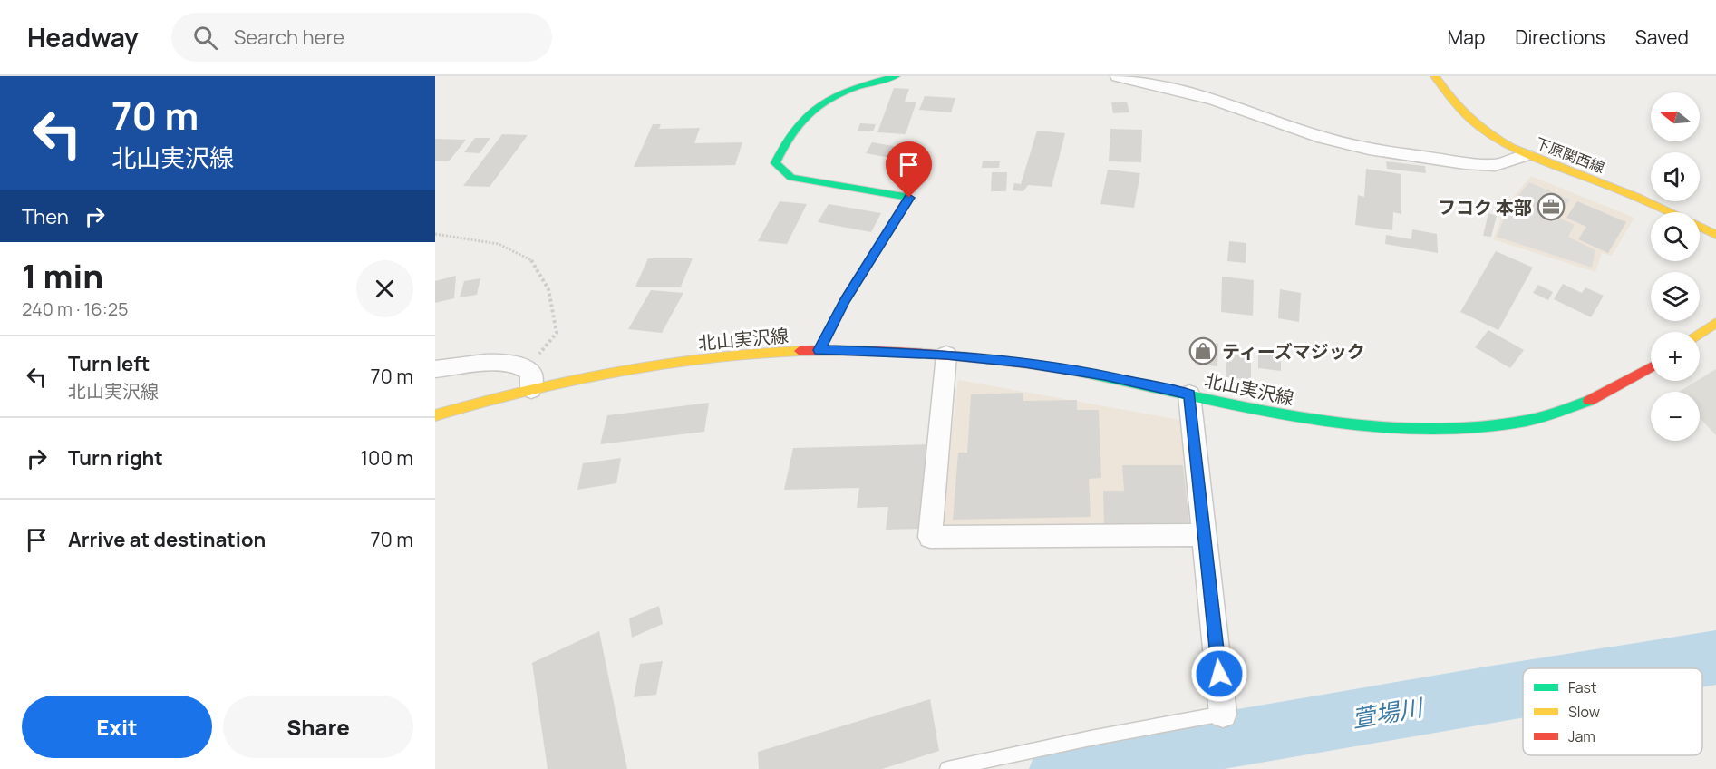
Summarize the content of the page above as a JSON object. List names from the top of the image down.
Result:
{
  "streets": {
    "street": ["下原関西線", "北山実沢線"]
  },
  "water": ["萱場川"],
  "places": {
    "office": ["フコク 本部"],
    "shop": ["ティーズマジック"]
  },
  "legend": ["Fast", "Slow", "Jam"],
  "north": "left",
  "page": {
    "header": "Headway",
    "search": "Search here",
    "nav": ["Map", "Directions", "Saved"],
    "turn": ["70 m", "北山実沢線"],
    "map_buttons": ["+", "−"],
    "then": "Then",
    "heading": ["1 min", "240 m · 16:25"],
    "list": [
      {
        "name": "Turn left",
        "note": "北山実沢線",
        "value": "70 m"
      },
      {
        "name": "Turn right",
        "value": "100 m"
      },
      {
        "name": "Arrive at destination",
        "value": "70 m"
      }
    ],
    "buttons": ["Exit", "Share"]
  }
}
